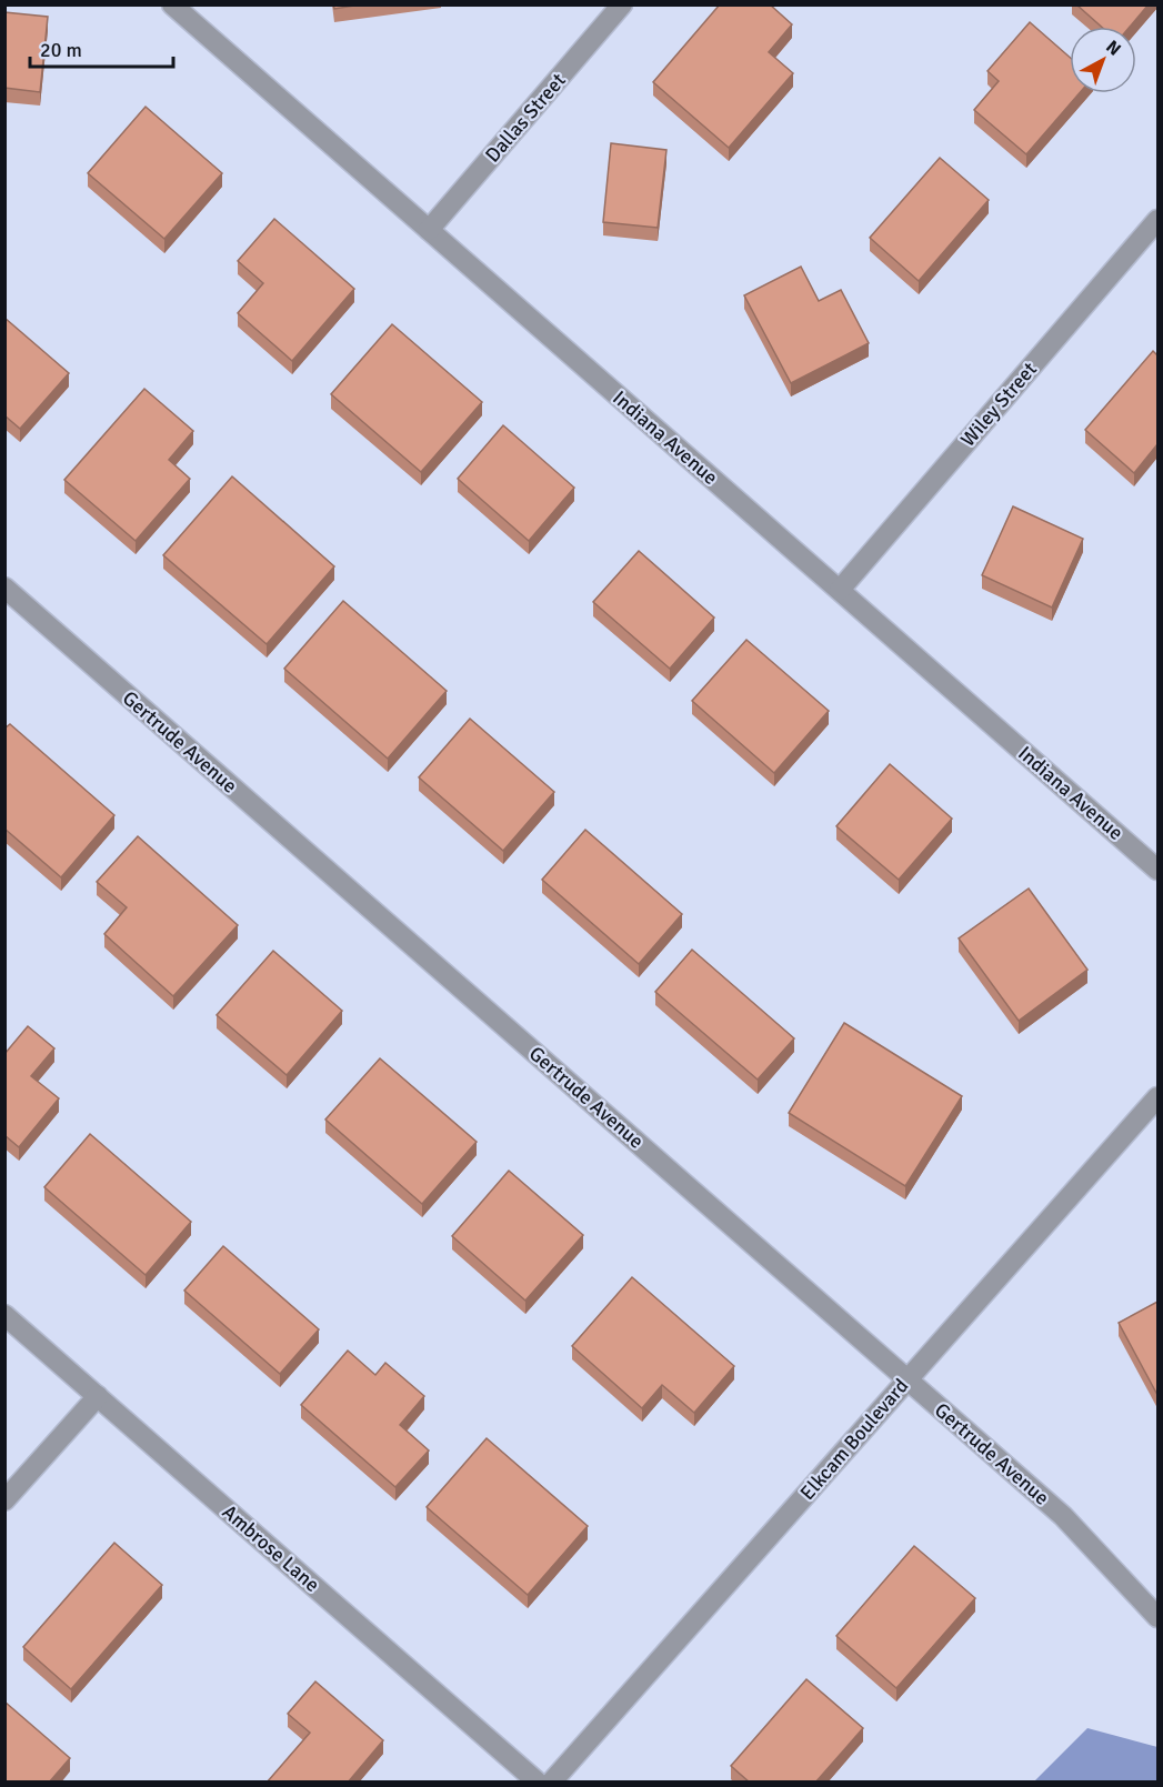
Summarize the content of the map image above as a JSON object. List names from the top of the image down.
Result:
{
  "streets": {
    "street": [
      "Dallas Street",
      "Wiley Street",
      "Indiana Avenue",
      "Gertrude Avenue",
      "Elkcam Boulevard",
      "Ambrose Lane"
    ]
  },
  "crossings": [
    ["Dallas Street", "Indiana Avenue"],
    ["Wiley Street", "Indiana Avenue"],
    ["Gertrude Avenue", "Elkcam Boulevard"]
  ],
  "scale_bar": "20 m",
  "north": "top right"
}
